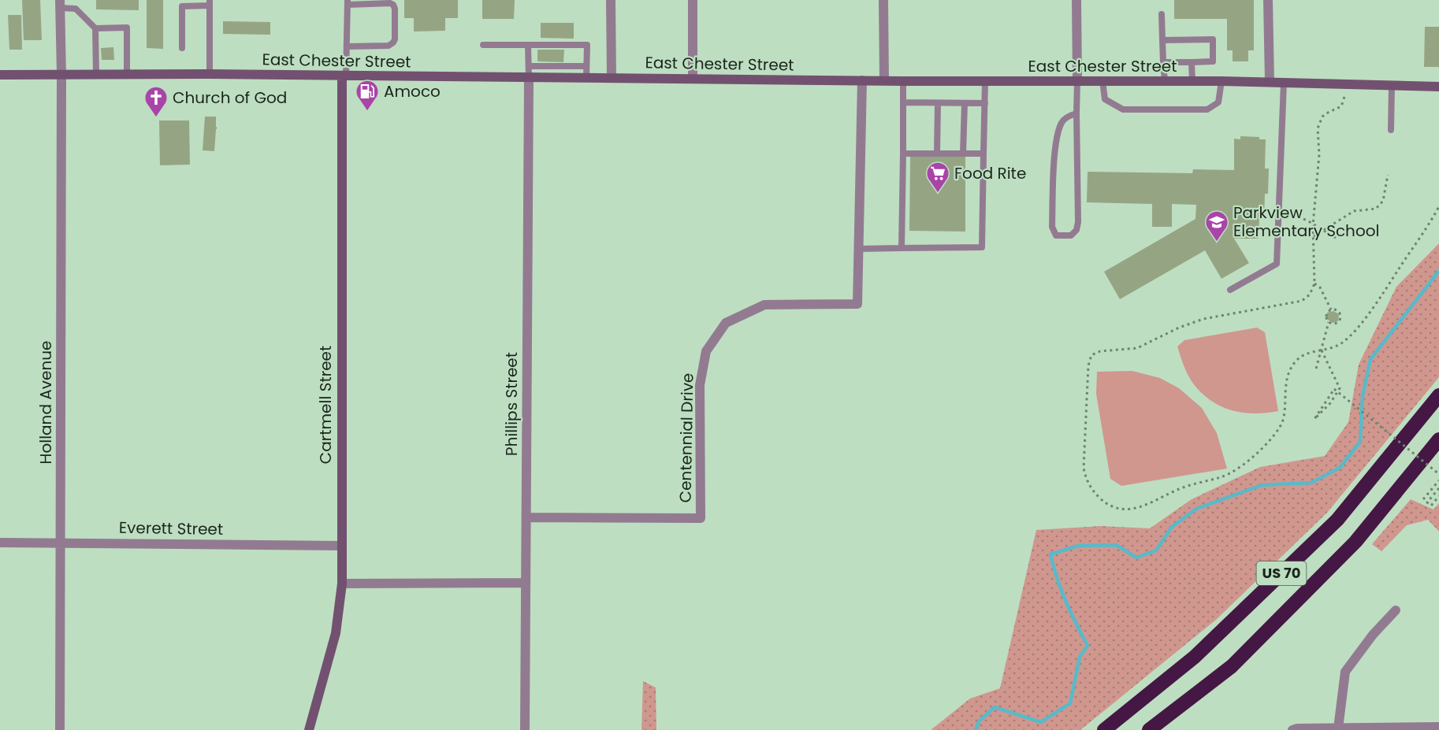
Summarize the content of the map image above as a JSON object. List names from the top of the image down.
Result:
{
  "streets": {
    "highway": ["US 70"],
    "main road": ["East Chester Street", "Cartmell Street"],
    "street": [
      "Holland Avenue",
      "Phillips Street",
      "Centennial Drive",
      "Everett Street"
    ]
  },
  "crossings": [
    ["East Chester Street", "Holland Avenue"],
    ["East Chester Street", "Phillips Street"],
    ["East Chester Street", "Cartmell Street"],
    ["East Chester Street", "Centennial Drive"],
    ["Holland Avenue", "Everett Street"],
    ["Phillips Street", "Centennial Drive"],
    ["Cartmell Street", "Everett Street"]
  ],
  "places": {
    "fuel station": ["Amoco"],
    "church": ["Church of God"],
    "supermarket": ["Food Rite"],
    "school or university": ["Parkview Elementary School"]
  }
}
